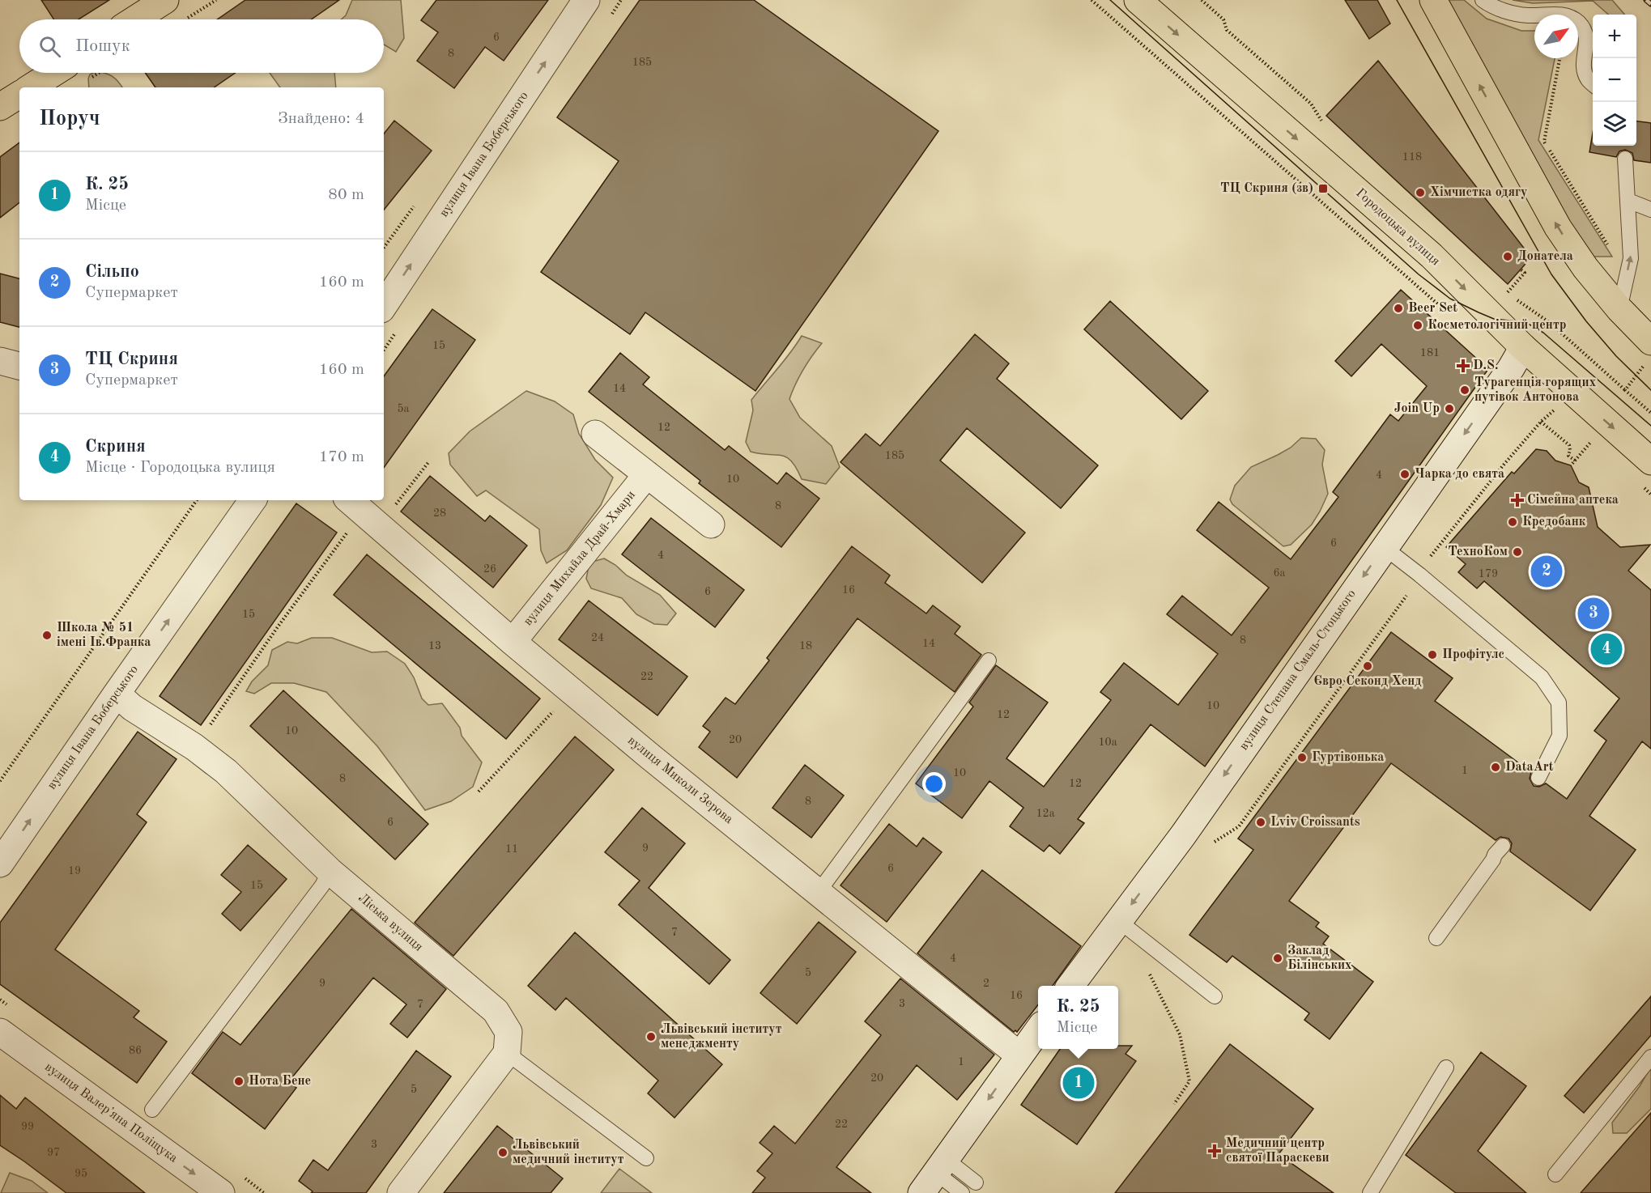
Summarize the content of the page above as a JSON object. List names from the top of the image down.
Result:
{
  "streets": {
    "main road": ["Городоцька вулиця"],
    "street": [
      "вулиця Івана Боберського",
      "вулиця Михайла Драй-Хмари",
      "вулиця Степана Смаль-Стоцького",
      "вулиця Миколи Зерова",
      "Ліська вулиця",
      "вулиця Валерʼяна Поліщука"
    ]
  },
  "crossings": [
    ["вулиця Івана Боберського", "Ліська вулиця"],
    ["Городоцька вулиця", "вулиця Степана Смаль-Стоцького"],
    ["вулиця Михайла Драй-Хмари", "вулиця Миколи Зерова"]
  ],
  "one_way": ["вулиця Івана Боберського", "вулиця Степана Смаль-Стоцького", "вулиця Валерʼяна Поліщука"],
  "places": {
    "transit": ["ТЦ Скриня (зв)"],
    "other": [
      "Хімчистка одягу",
      "Донатела",
      "Beer Set",
      "Косметологічний центр",
      "Турагенція горящих путівок Антонова",
      "Join Up",
      "Чарка до свята",
      "Кредобанк",
      "ТехноКом",
      "Школа № 51 імені Ів.Франка",
      "Профітулс",
      "Євро Секонд Хенд",
      "Гуртівонька",
      "DataArt",
      "Lviv Croissants",
      "Заклад Білінських",
      "Львівський інститут менеджменту",
      "Нота Бене",
      "Львівський медичний інститут"
    ],
    "health": ["D.S.", "Сімейна аптека", "Медичний центр святої Параскеви"]
  },
  "house_numbers": [
    "6",
    "8",
    "185",
    "118",
    "15",
    "181",
    "14",
    "5а",
    "12",
    "185",
    "4",
    "10",
    "8",
    "28",
    "6",
    "4",
    "26",
    "6а",
    "179",
    "16",
    "6",
    "15",
    "24",
    "8",
    "14",
    "13",
    "18",
    "22",
    "10",
    "12",
    "10",
    "20",
    "10а",
    "1",
    "10",
    "8",
    "12",
    "8",
    "12а",
    "6",
    "9",
    "11",
    "6",
    "19",
    "15",
    "7",
    "4",
    "5",
    "9",
    "2",
    "16",
    "3",
    "7",
    "86",
    "1",
    "20",
    "5",
    "22",
    "99",
    "3",
    "97",
    "95"
  ],
  "north": "top right",
  "page": {
    "map_buttons": ["+", "−"],
    "search": "Пошук",
    "heading": ["Поруч", "Знайдено: 4"],
    "list": [
      {
        "mark": "1",
        "name": "К. 25",
        "note": "Місце",
        "value": "80 m"
      },
      {
        "mark": "2",
        "name": "Сільпо",
        "note": "Супермаркет",
        "value": "160 m"
      },
      {
        "mark": "3",
        "name": "ТЦ Скриня",
        "note": "Супермаркет",
        "value": "160 m"
      },
      {
        "mark": "4",
        "name": "Скриня",
        "note": "Місце · Городоцька вулиця",
        "value": "170 m"
      }
    ],
    "pins": [
      "2",
      "3",
      "4",
      "1"
    ],
    "popup": ["К. 25", "Місце"]
  }
}
